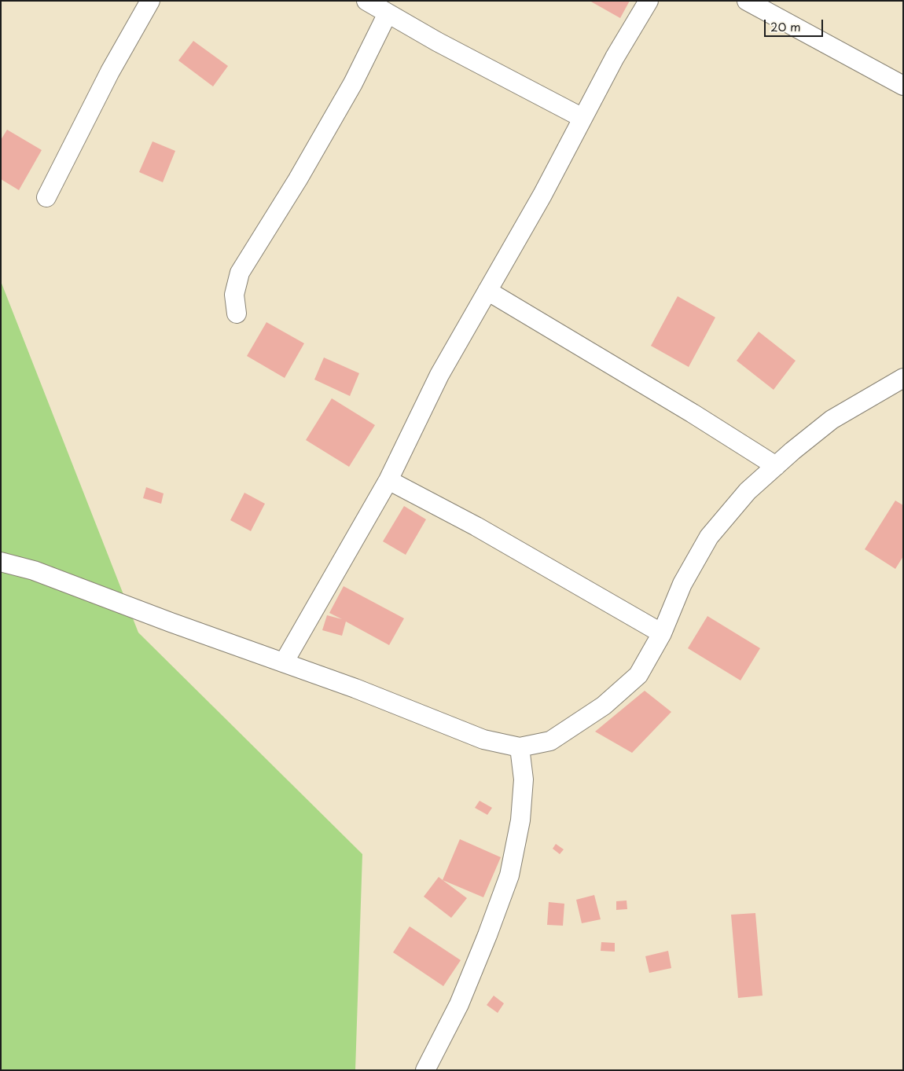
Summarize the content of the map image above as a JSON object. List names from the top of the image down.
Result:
{
  "scale_bar": "20 m"
}
